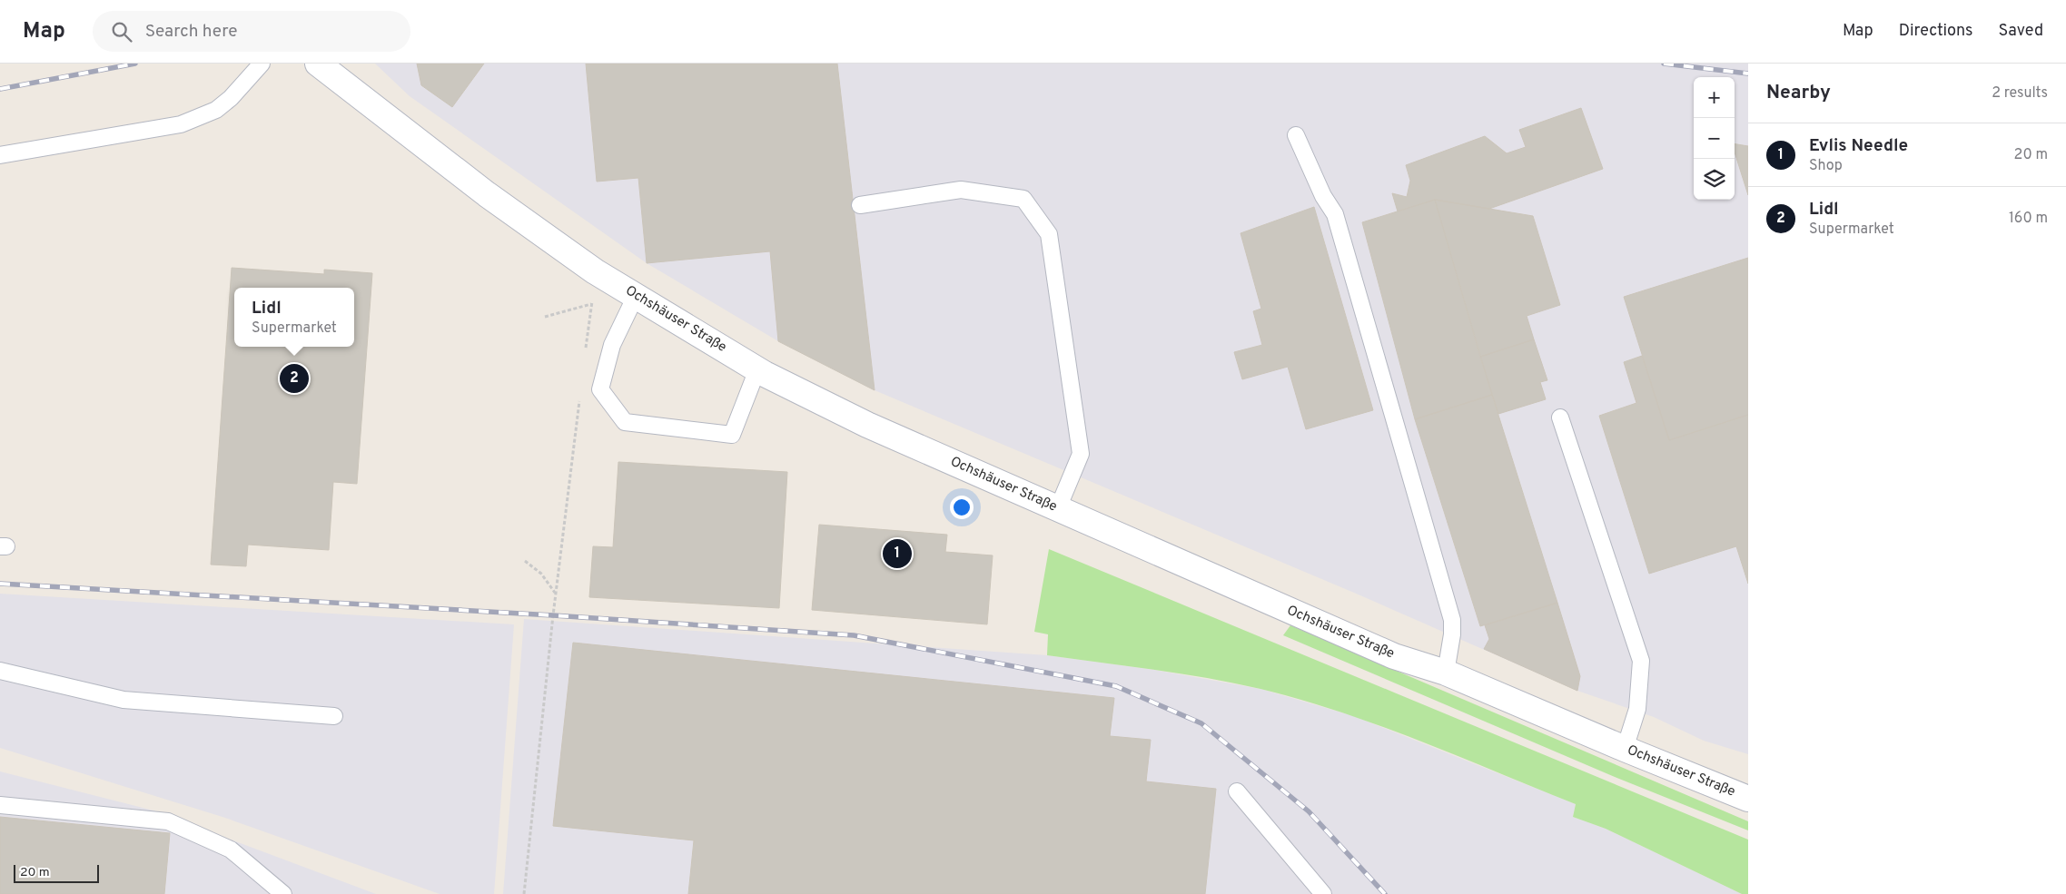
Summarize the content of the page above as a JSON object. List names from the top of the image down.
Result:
{
  "streets": {
    "street": ["Ochshäuser Straße"]
  },
  "scale_bar": "20 m",
  "page": {
    "header": "Map",
    "search": "Search here",
    "nav": ["Map", "Directions", "Saved"],
    "heading": ["Nearby", "2 results"],
    "map_buttons": ["+", "−"],
    "list": [
      {
        "mark": "1",
        "name": "Evlis Needle",
        "note": "Shop",
        "value": "20 m"
      },
      {
        "mark": "2",
        "name": "Lidl",
        "note": "Supermarket",
        "value": "160 m"
      }
    ],
    "popup": ["Lidl", "Supermarket"],
    "pins": ["2", "1"],
    "scale": "20 m"
  }
}
